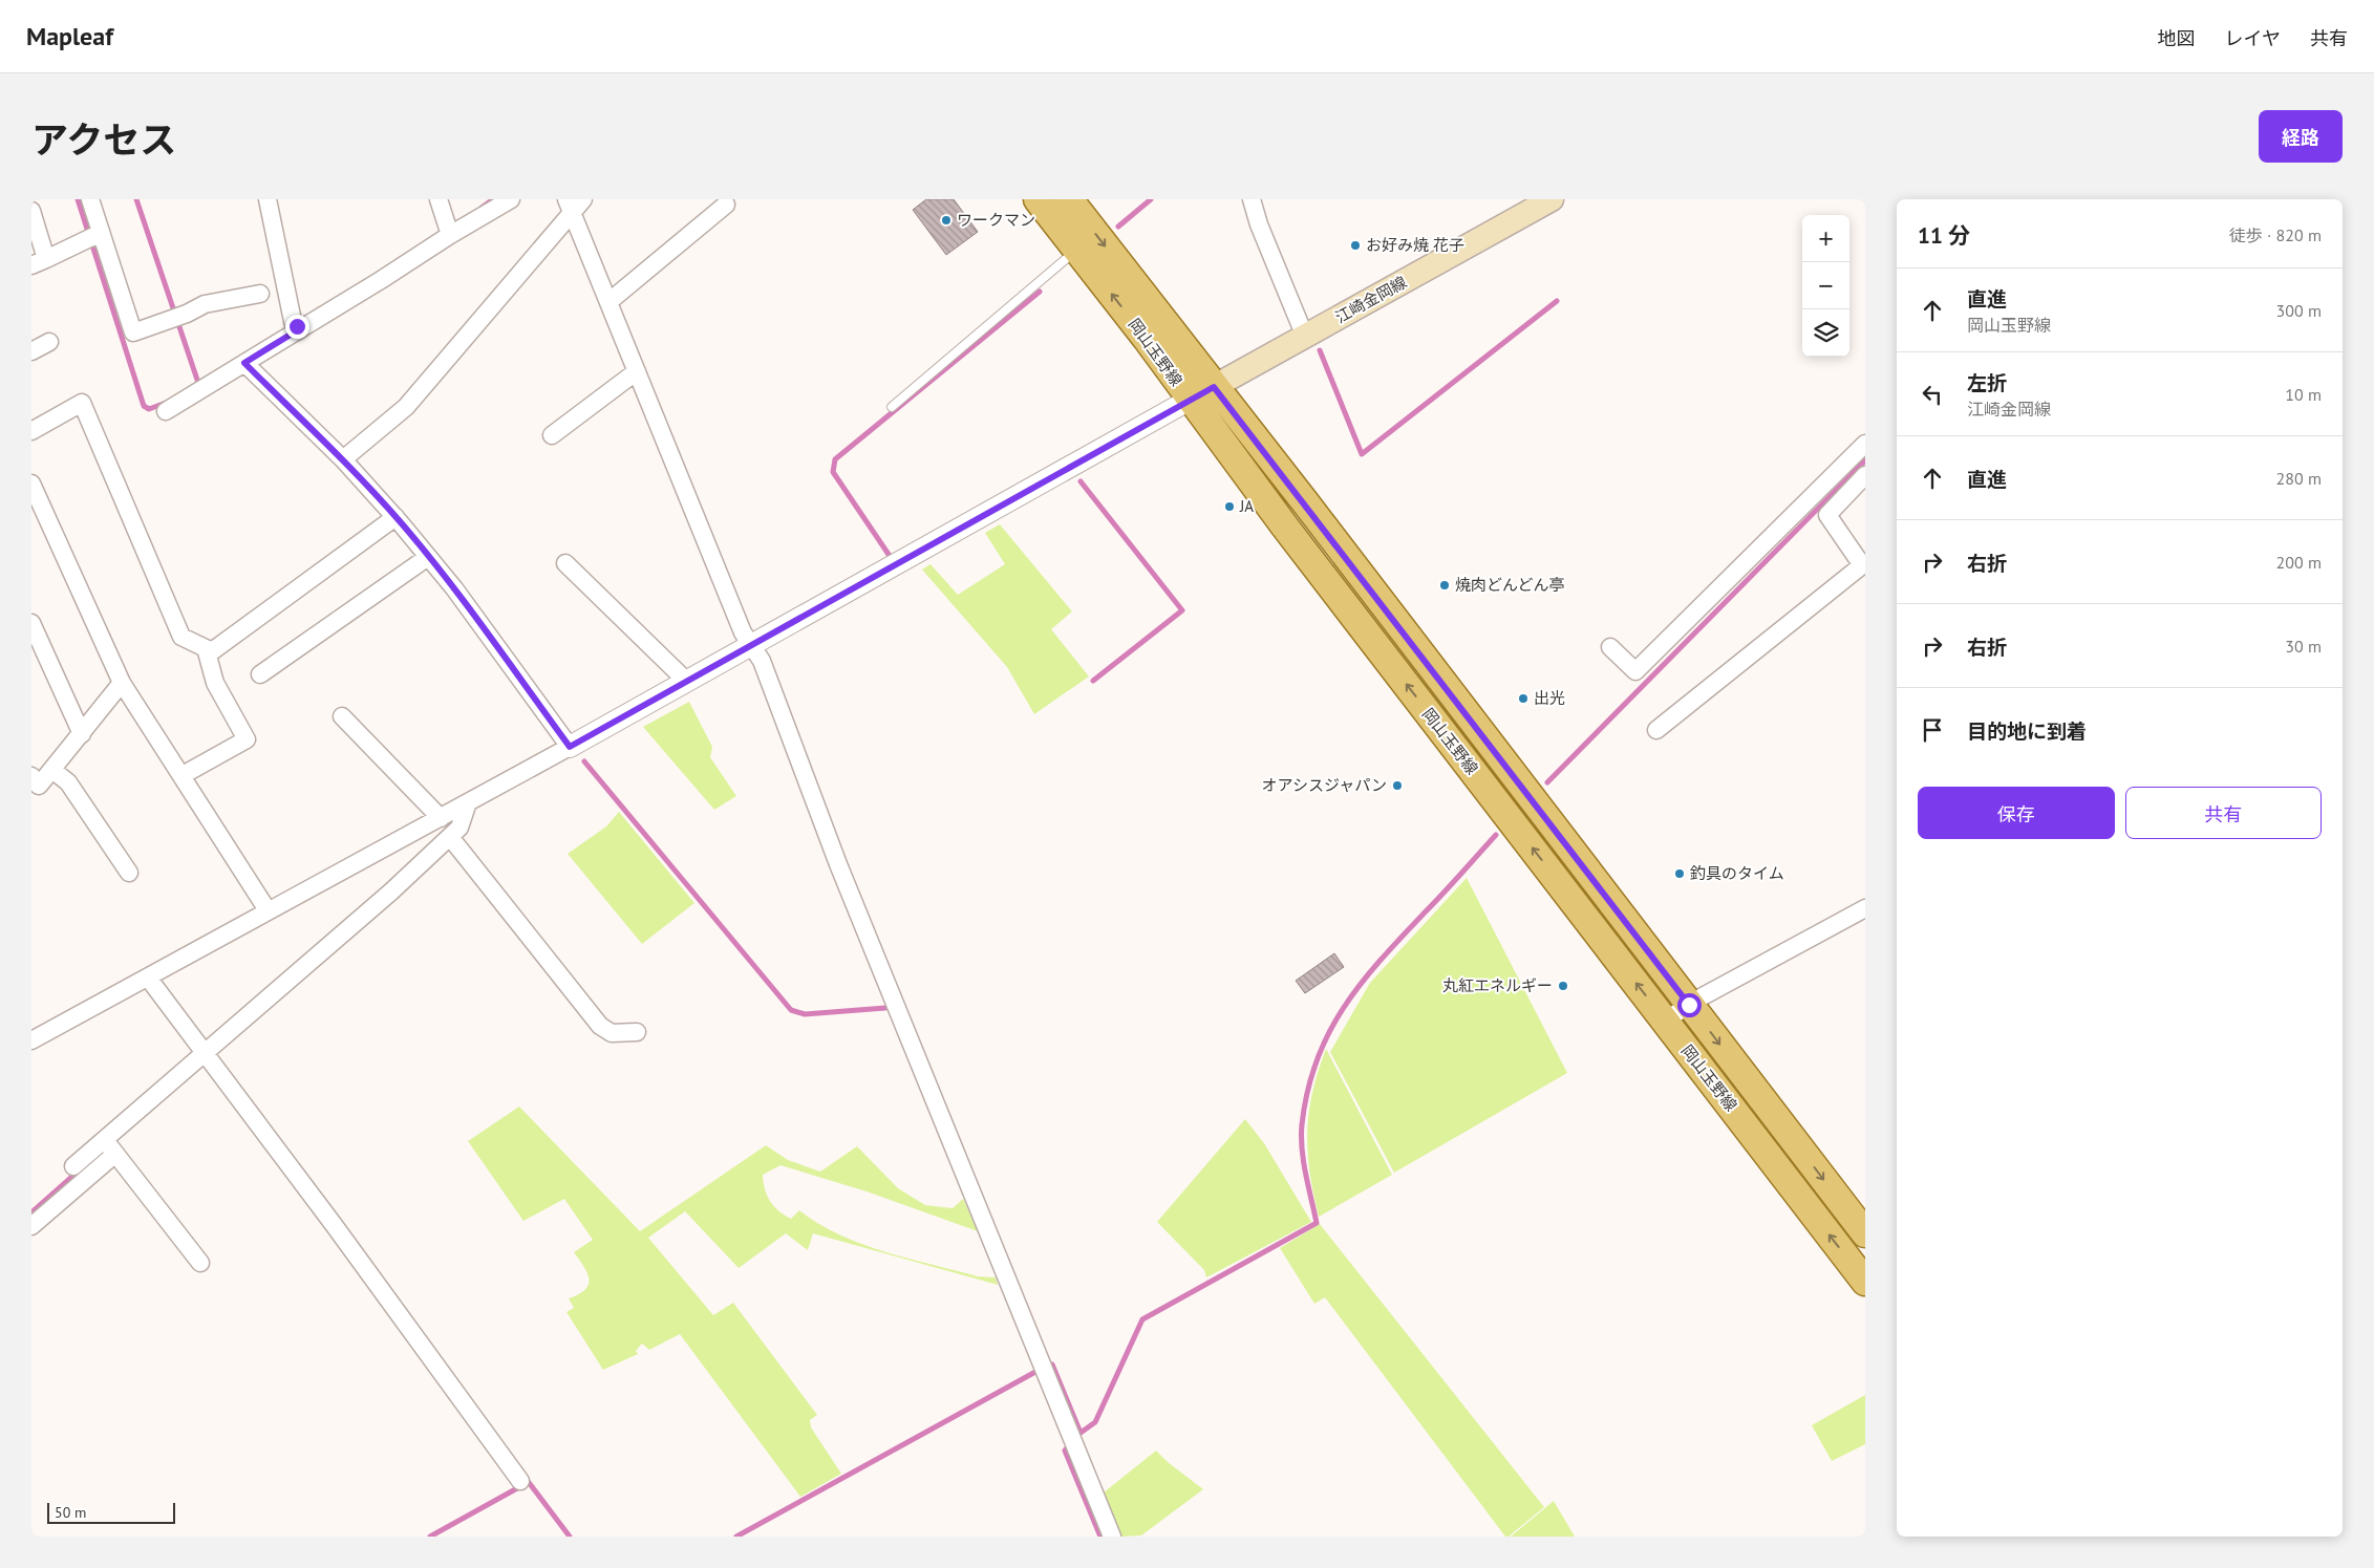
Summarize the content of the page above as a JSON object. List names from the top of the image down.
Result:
{
  "streets": {
    "main road": ["江崎金岡線", "岡山玉野線"]
  },
  "crossings": [
    ["江崎金岡線", "岡山玉野線"]
  ],
  "places": [
    "ワークマン",
    "お好み焼 花子",
    "JA",
    "焼肉どんどん亭",
    "出光",
    "オアシスジャパン",
    "釣具のタイム",
    "丸紅エネルギー"
  ],
  "scale_bar": "50 m",
  "page": {
    "header": "Mapleaf",
    "nav": ["地図", "レイヤ", "共有"],
    "title": "アクセス",
    "buttons": [
      "経路",
      ["保存", "共有"]
    ],
    "heading": ["11 分", "徒歩 · 820 m"],
    "map_buttons": ["+", "−"],
    "list": [
      ["直進", "岡山玉野線", "300 m"],
      ["左折", "江崎金岡線", "10 m"],
      ["直進", "280 m"],
      ["右折", "200 m"],
      ["右折", "30 m"],
      "目的地に到着"
    ],
    "scale": "50 m"
  }
}
